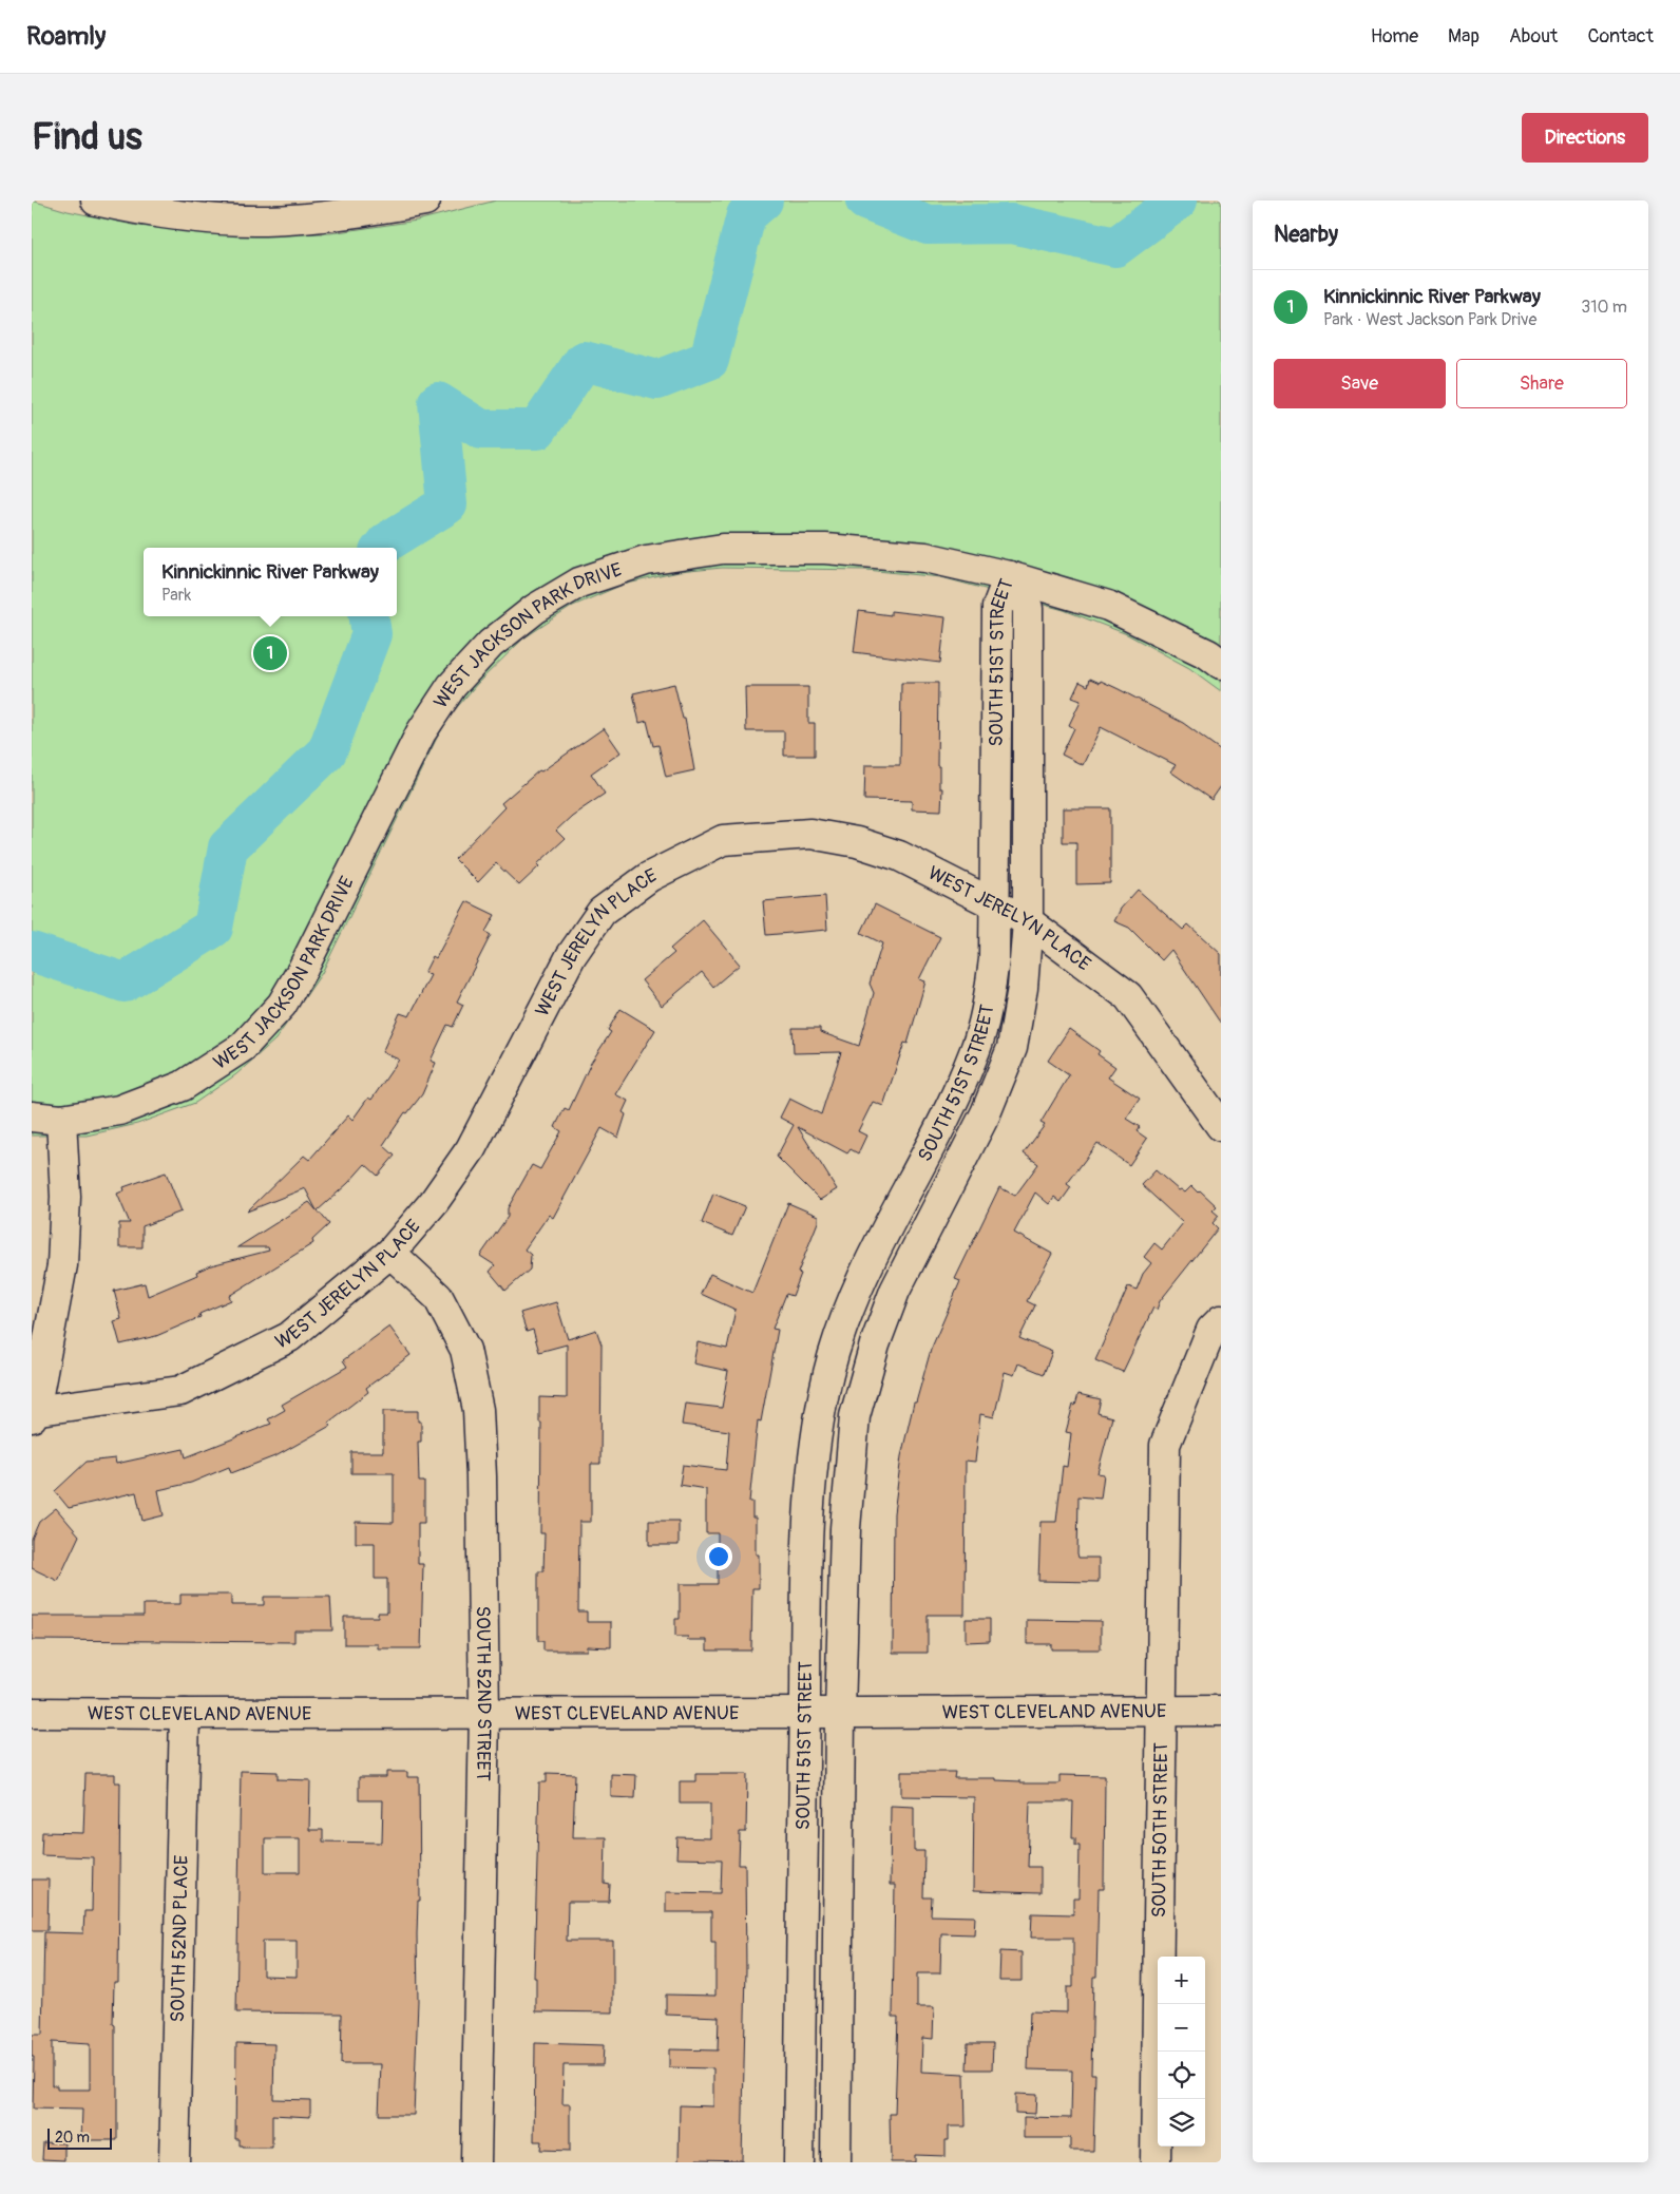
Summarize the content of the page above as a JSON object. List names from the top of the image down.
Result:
{
  "streets": {
    "street": [
      "WEST JACKSON PARK DRIVE",
      "SOUTH 51ST STREET",
      "WEST JERELYN PLACE",
      "SOUTH 52ND STREET",
      "WEST CLEVELAND AVENUE",
      "SOUTH 50TH STREET",
      "SOUTH 52ND PLACE"
    ]
  },
  "crossings": [
    ["WEST JACKSON PARK DRIVE", "SOUTH 51ST STREET"],
    ["SOUTH 51ST STREET", "WEST JERELYN PLACE"],
    ["SOUTH 51ST STREET", "WEST CLEVELAND AVENUE"],
    ["WEST JERELYN PLACE", "SOUTH 52ND STREET"],
    ["SOUTH 52ND STREET", "WEST CLEVELAND AVENUE"],
    ["WEST CLEVELAND AVENUE", "SOUTH 50TH STREET"],
    ["WEST CLEVELAND AVENUE", "SOUTH 52ND PLACE"]
  ],
  "scale_bar": "20 m",
  "page": {
    "header": "Roamly",
    "nav": [
      "Home",
      "Map",
      "About",
      "Contact"
    ],
    "buttons": [
      "Directions",
      ["Save", "Share"]
    ],
    "title": "Find us",
    "heading": "Nearby",
    "list": [
      {
        "mark": "1",
        "name": "Kinnickinnic River Parkway",
        "note": "Park · West Jackson Park Drive",
        "value": "310 m"
      }
    ],
    "popup": ["Kinnickinnic River Parkway", "Park"],
    "pins": "1",
    "map_buttons": ["+", "−"],
    "scale": "20 m"
  }
}
